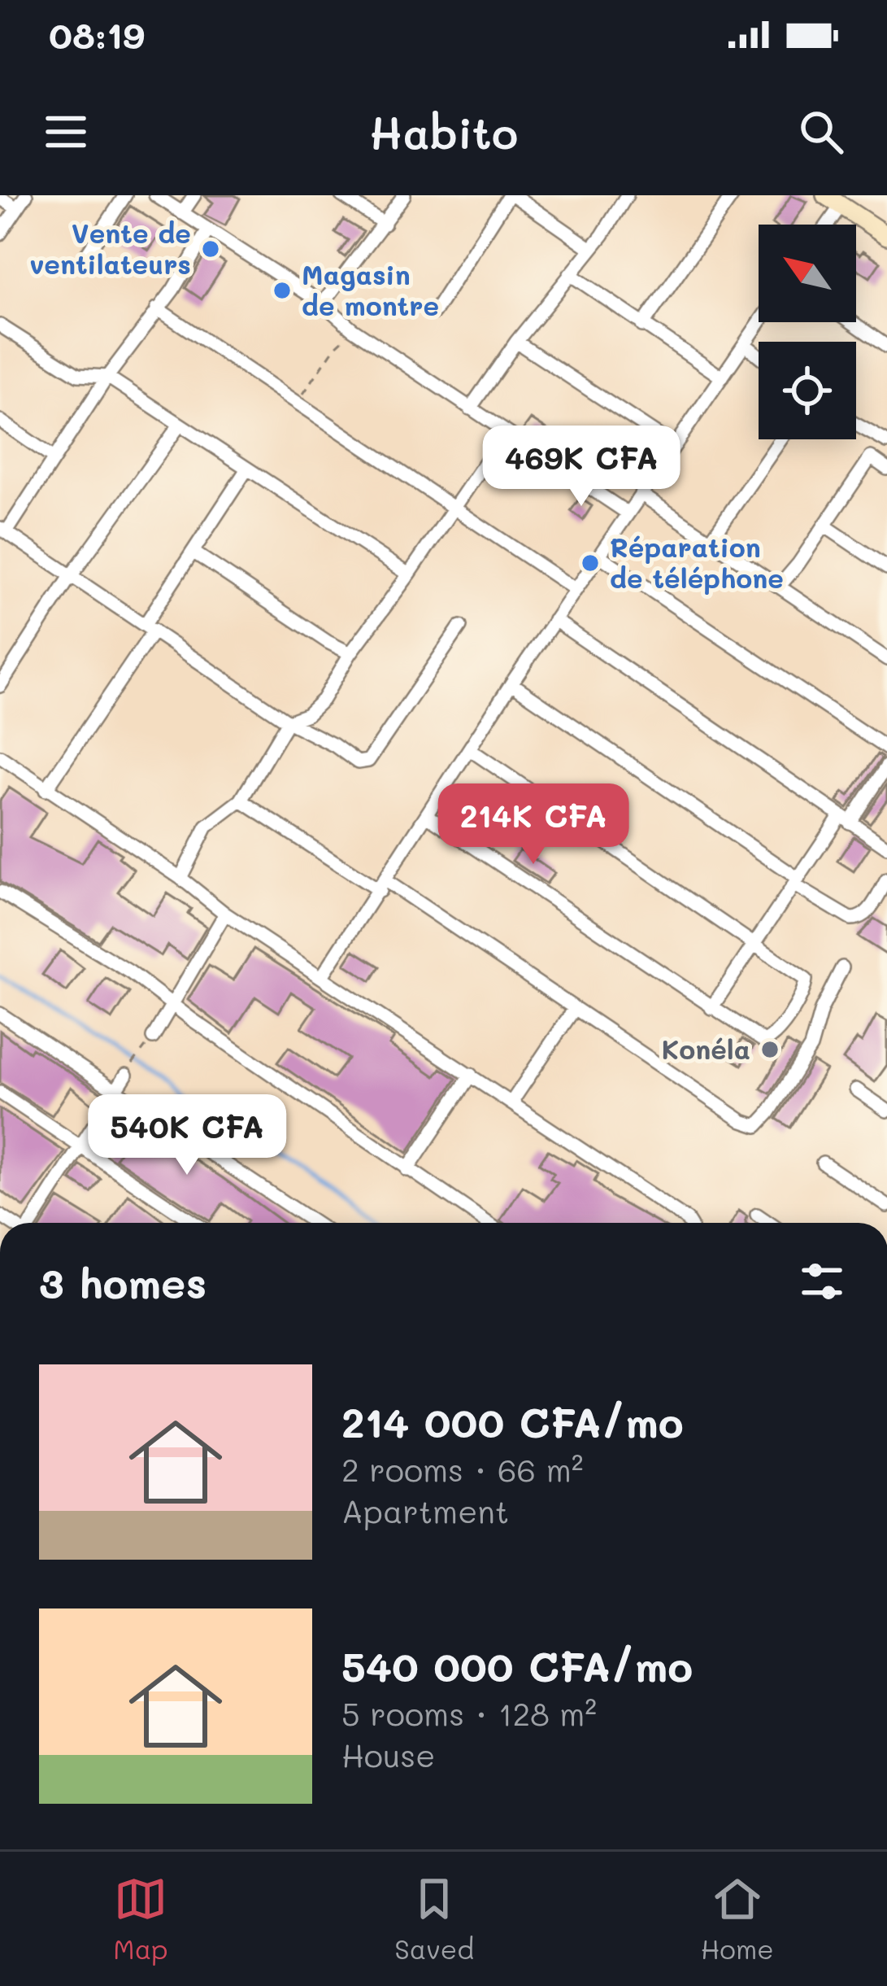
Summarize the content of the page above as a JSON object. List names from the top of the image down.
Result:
{
  "places": [
    "Vente de ventilateurs",
    "Magasin de montre",
    "Réparation de téléphone",
    "Konéla"
  ],
  "north": "top left",
  "page": {
    "status": "08:19",
    "header": "Habito",
    "price": ["469K CFA", "214K CFA", "540K CFA"],
    "heading": "3 homes",
    "list": [
      {
        "name": "214 000 CFA/mo",
        "note": "2 rooms · 66 m² · Apartment"
      },
      {
        "name": "540 000 CFA/mo",
        "note": "5 rooms · 128 m² · House"
      }
    ],
    "tabs": ["Map", "Saved", "Home"]
  }
}
